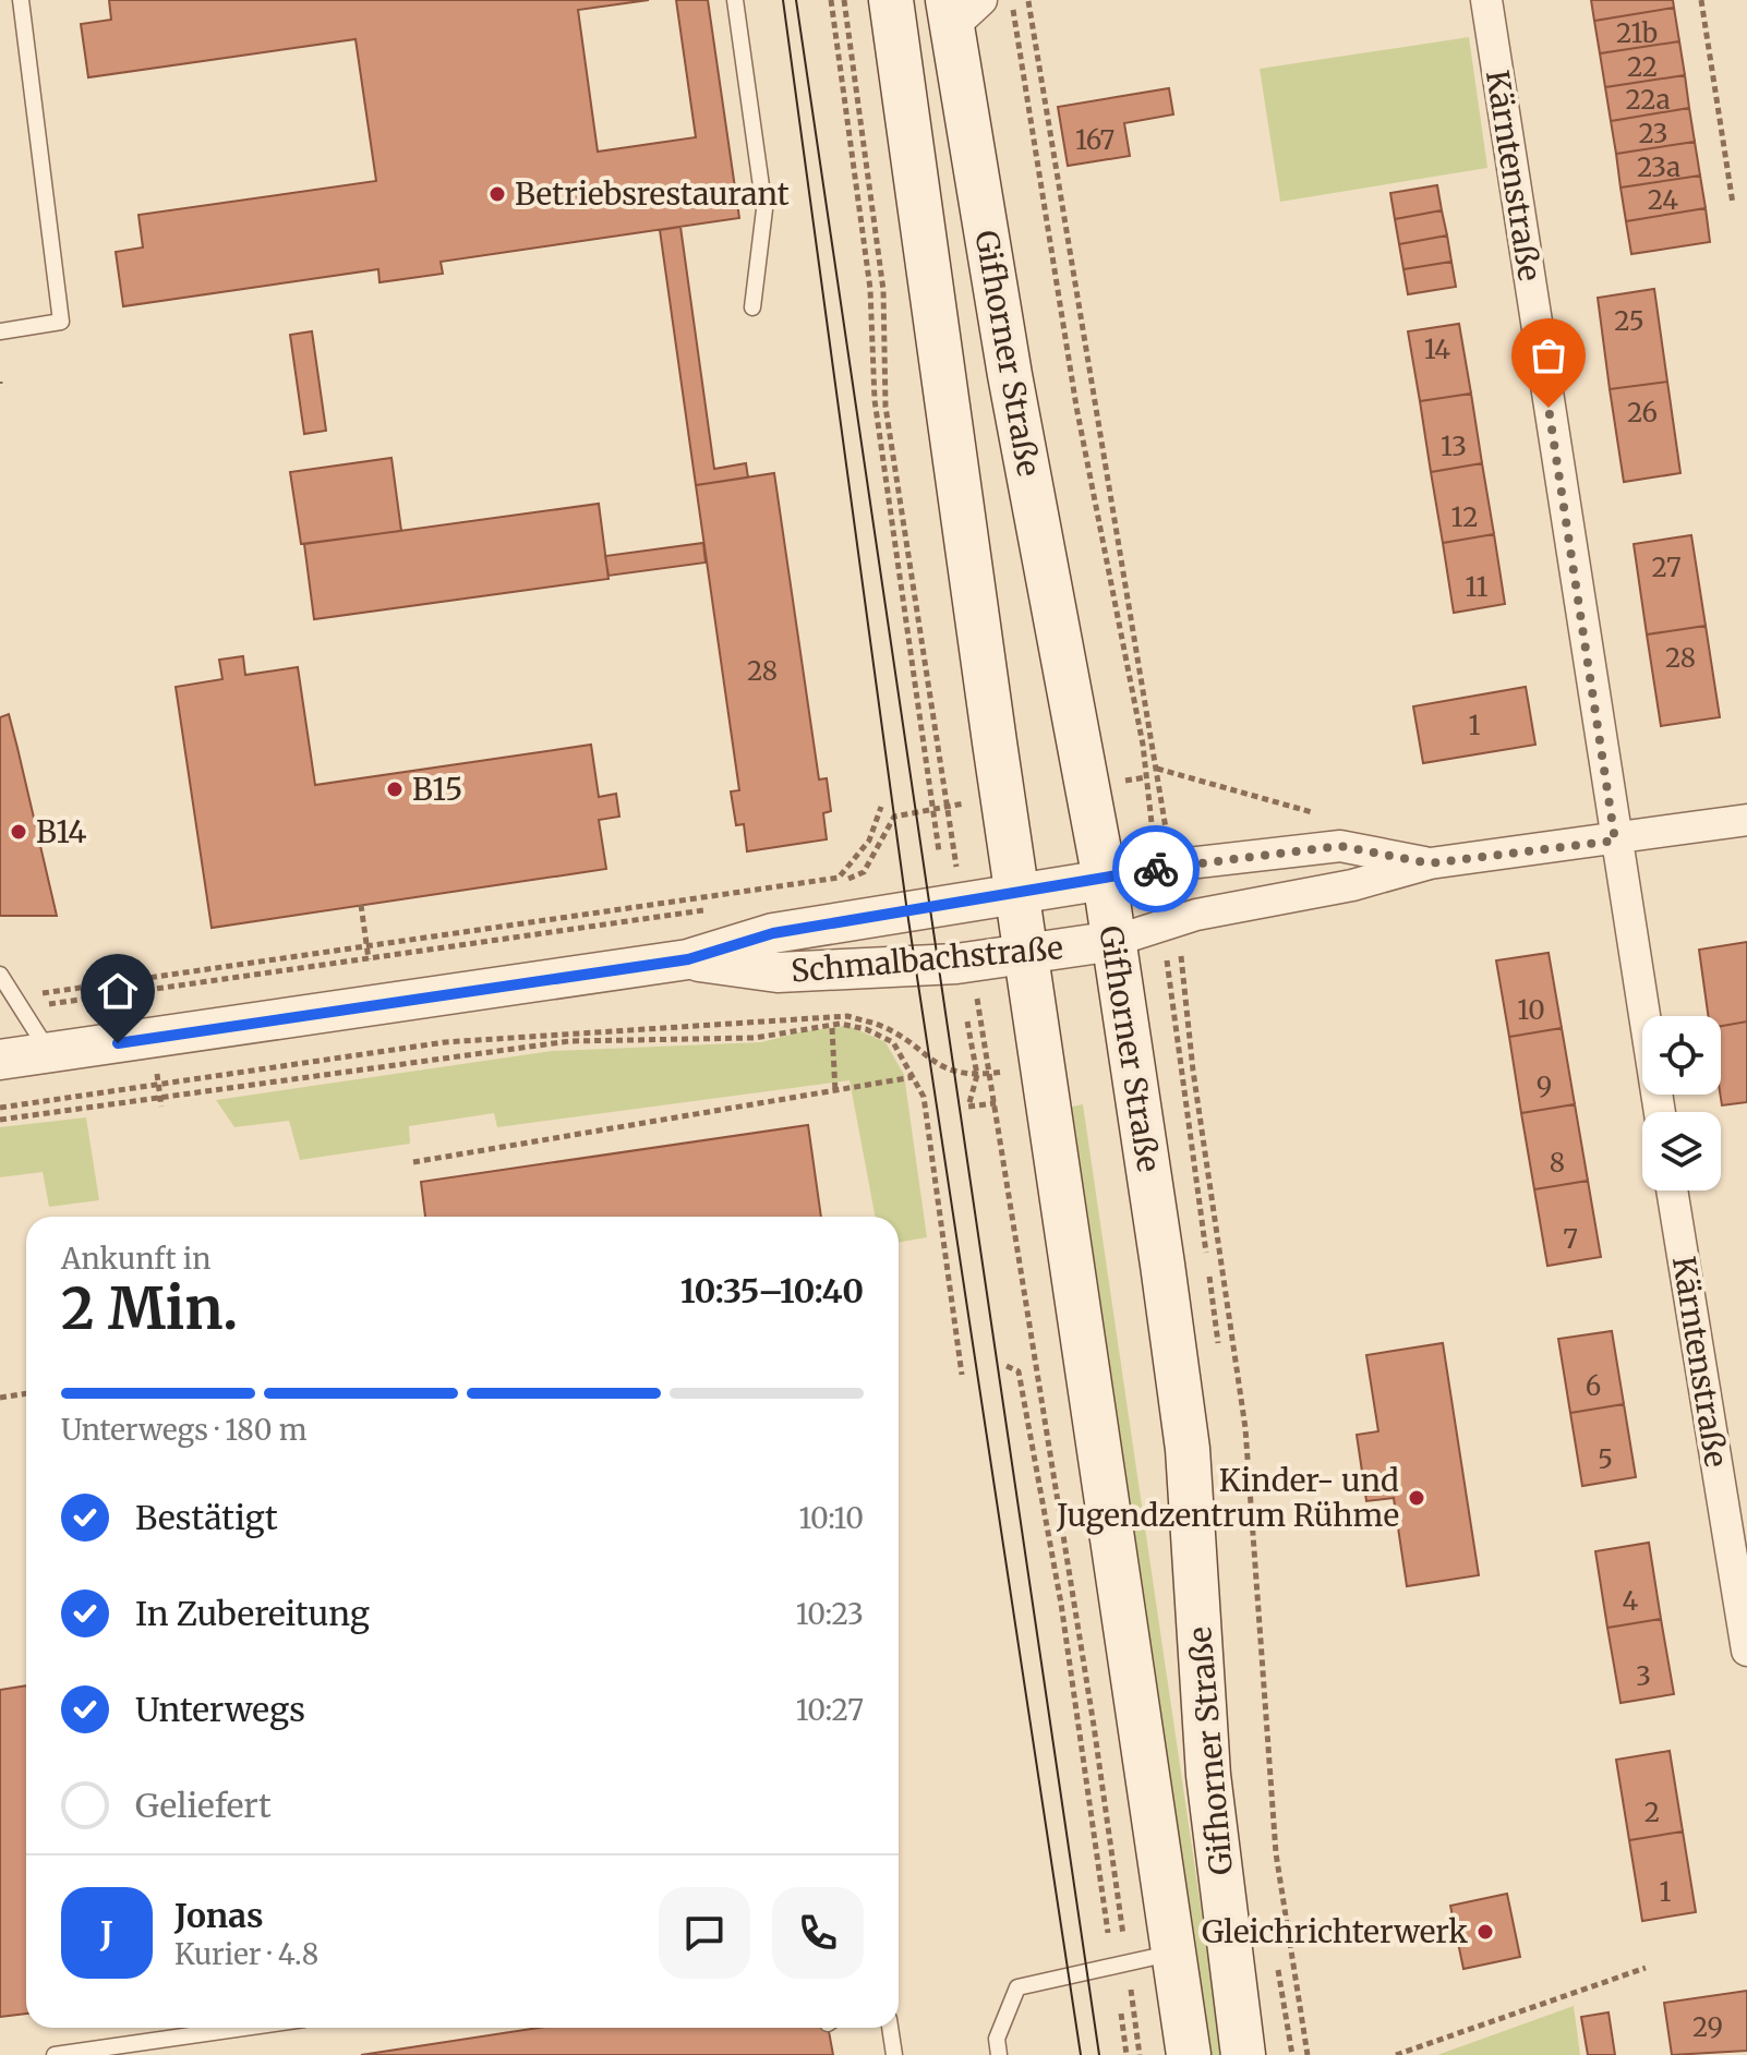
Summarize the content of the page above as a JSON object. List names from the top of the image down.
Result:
{
  "streets": {
    "main road": ["Gifhorner Straße"],
    "street": ["Kärntenstraße", "Schmalbachstraße"]
  },
  "crossings": [
    ["Gifhorner Straße", "Schmalbachstraße"]
  ],
  "places": [
    "Betriebsrestaurant",
    "B15",
    "B14",
    "Kinder- und Jugendzentrum Rühme",
    "Gleichrichterwerk"
  ],
  "house_numbers": [
    "21b",
    "22",
    "22a",
    "23",
    "167",
    "23a",
    "24",
    "25",
    "14",
    "26",
    "13",
    "12",
    "27",
    "11",
    "28",
    "28",
    "1",
    "10",
    "9",
    "8",
    "7",
    "6",
    "5",
    "4",
    "3",
    "2",
    "1",
    "29"
  ],
  "page": {
    "heading": ["2 Min.", "Ankunft in", "10:35–10:40"],
    "panel": ["Jonas", "Kurier · 4.8"],
    "bar": "Unterwegs · 180 m",
    "list": [
      ["Bestätigt", "10:10"],
      ["In Zubereitung", "10:23"],
      ["Unterwegs", "10:27"],
      "Geliefert"
    ],
    "round": "J"
  }
}
